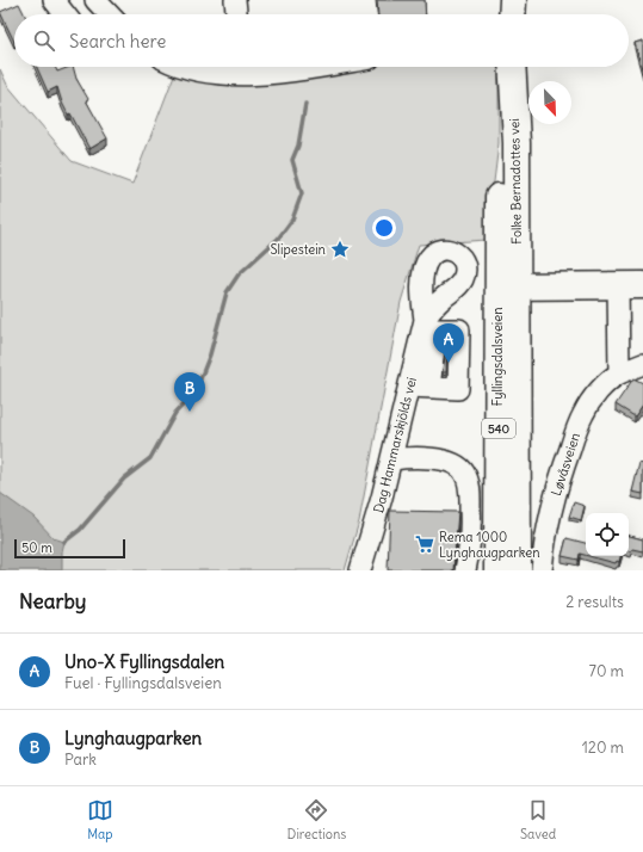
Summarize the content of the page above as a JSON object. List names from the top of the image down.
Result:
{
  "streets": {
    "main road": ["Folke Bernadottes vei", "Fyllingsdalsveien", "540"],
    "street": ["Dag Hammarskjölds vei", "Løvåsveien"]
  },
  "crossings": [
    ["Folke Bernadottes vei", "Fyllingsdalsveien"]
  ],
  "places": {
    "place": ["Slipestein"],
    "supermarket": ["Rema 1000 Lynghaugparken"]
  },
  "scale_bar": "50 m",
  "north": "bottom right",
  "page": {
    "search": "Search here",
    "pins": ["A", "B"],
    "scale": "50 m",
    "heading": ["Nearby", "2 results"],
    "list": [
      {
        "mark": "A",
        "name": "Uno-X Fyllingsdalen",
        "note": "Fuel · Fyllingsdalsveien",
        "value": "70 m"
      },
      {
        "mark": "B",
        "name": "Lynghaugparken",
        "note": "Park",
        "value": "120 m"
      }
    ],
    "nav": ["Map", "Directions", "Saved"]
  }
}
